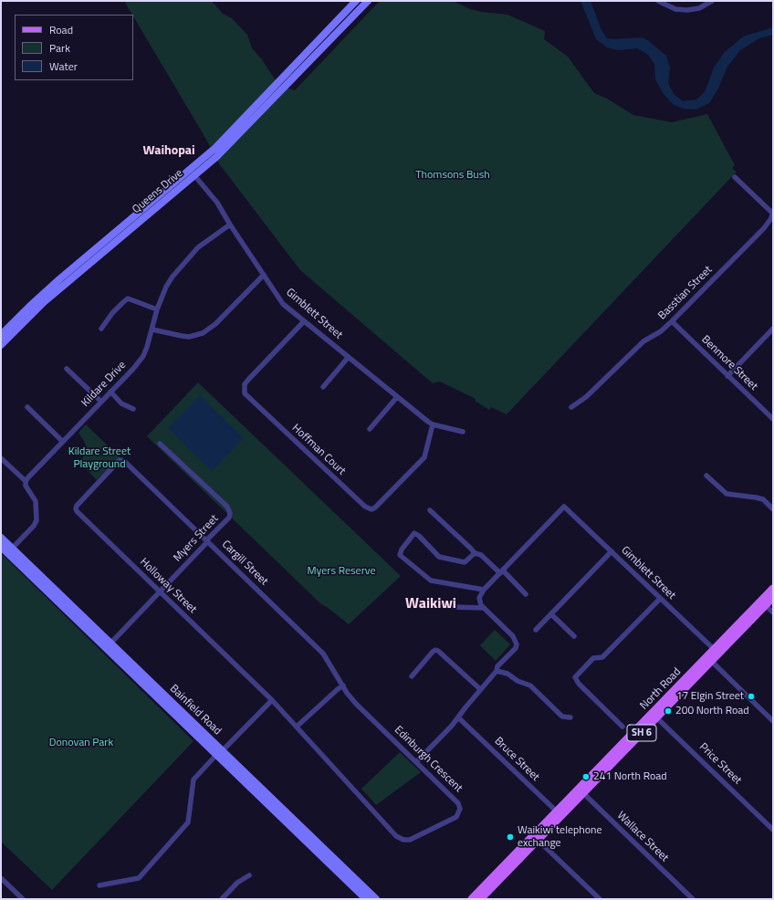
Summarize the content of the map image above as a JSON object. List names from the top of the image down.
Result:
{
  "streets": {
    "main road": [
      "Queens Drive",
      "North Road",
      "Bainfield Road",
      "SH 6"
    ],
    "street": [
      "Basstian Street",
      "Gimblett Street",
      "Benmore Street",
      "Kildare Drive",
      "Hoffman Court",
      "Myers Street",
      "Cargill Street",
      "Holloway Street",
      "Edinburgh Crescent",
      "Bruce Street",
      "Price Street",
      "Wallace Street"
    ]
  },
  "crossings": [
    ["Queens Drive", "Gimblett Street"],
    ["Basstian Street", "Benmore Street"],
    ["Gimblett Street", "Kildare Drive"],
    ["Gimblett Street", "Hoffman Court"],
    ["Gimblett Street", "North Road"],
    ["Myers Street", "Cargill Street"],
    ["Myers Street", "Holloway Street"],
    ["Myers Street", "Bainfield Road"],
    ["Cargill Street", "Holloway Street"],
    ["Cargill Street", "Edinburgh Crescent"],
    ["Holloway Street", "Edinburgh Crescent"],
    ["North Road", "Bruce Street"],
    ["North Road", "Price Street"],
    ["North Road", "Wallace Street"]
  ],
  "districts": ["Waihopai", "Waikiwi"],
  "parks": [
    "Thomsons Bush",
    "Kildare Street Playground",
    "Myers Reserve",
    "Donovan Park"
  ],
  "places": [
    "17 Elgin Street",
    "200 North Road",
    "241 North Road",
    "Waikiwi telephone exchange"
  ],
  "legend": ["Road", "Park", "Water"]
}
